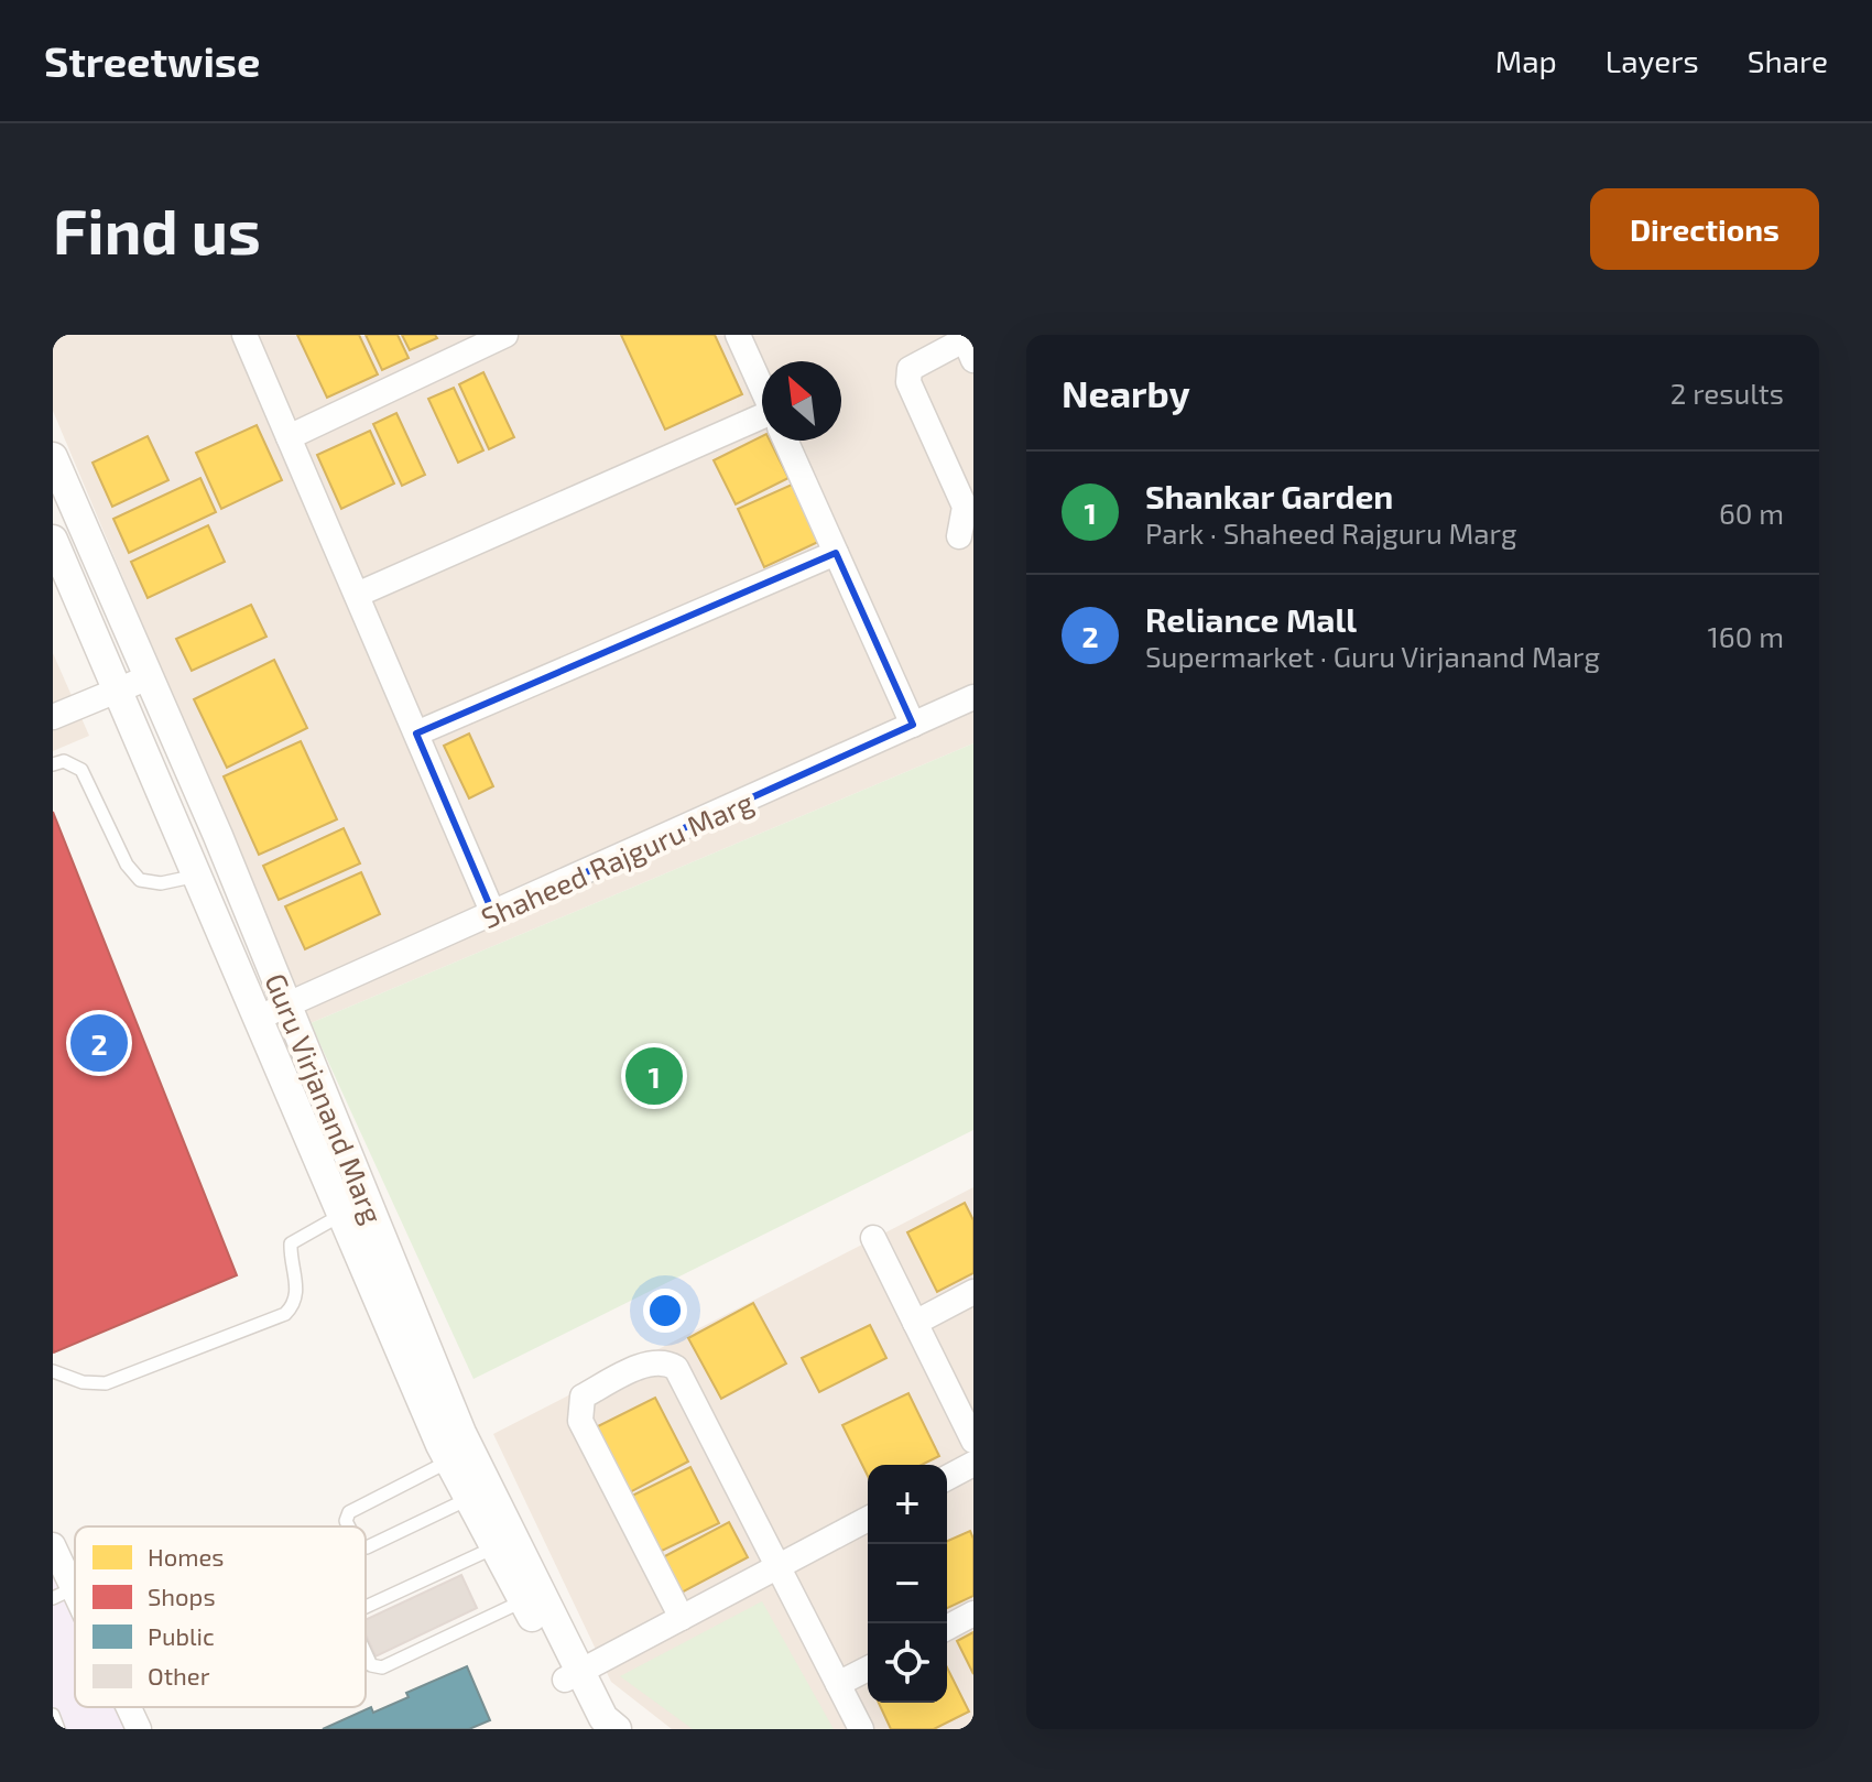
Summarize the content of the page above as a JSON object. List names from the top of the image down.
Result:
{
  "streets": {
    "street": ["Shaheed Rajguru Marg", "Guru Virjanand Marg"]
  },
  "crossings": [
    ["Shaheed Rajguru Marg", "Guru Virjanand Marg"]
  ],
  "legend": [
    "Homes",
    "Shops",
    "Public",
    "Other"
  ],
  "north": "top left",
  "page": {
    "header": "Streetwise",
    "nav": ["Map", "Layers", "Share"],
    "buttons": "Directions",
    "title": "Find us",
    "heading": ["Nearby", "2 results"],
    "list": [
      {
        "mark": "1",
        "name": "Shankar Garden",
        "note": "Park · Shaheed Rajguru Marg",
        "value": "60 m"
      },
      {
        "mark": "2",
        "name": "Reliance Mall",
        "note": "Supermarket · Guru Virjanand Marg",
        "value": "160 m"
      }
    ],
    "pins": ["2", "1"],
    "map_buttons": ["+", "−"]
  }
}
